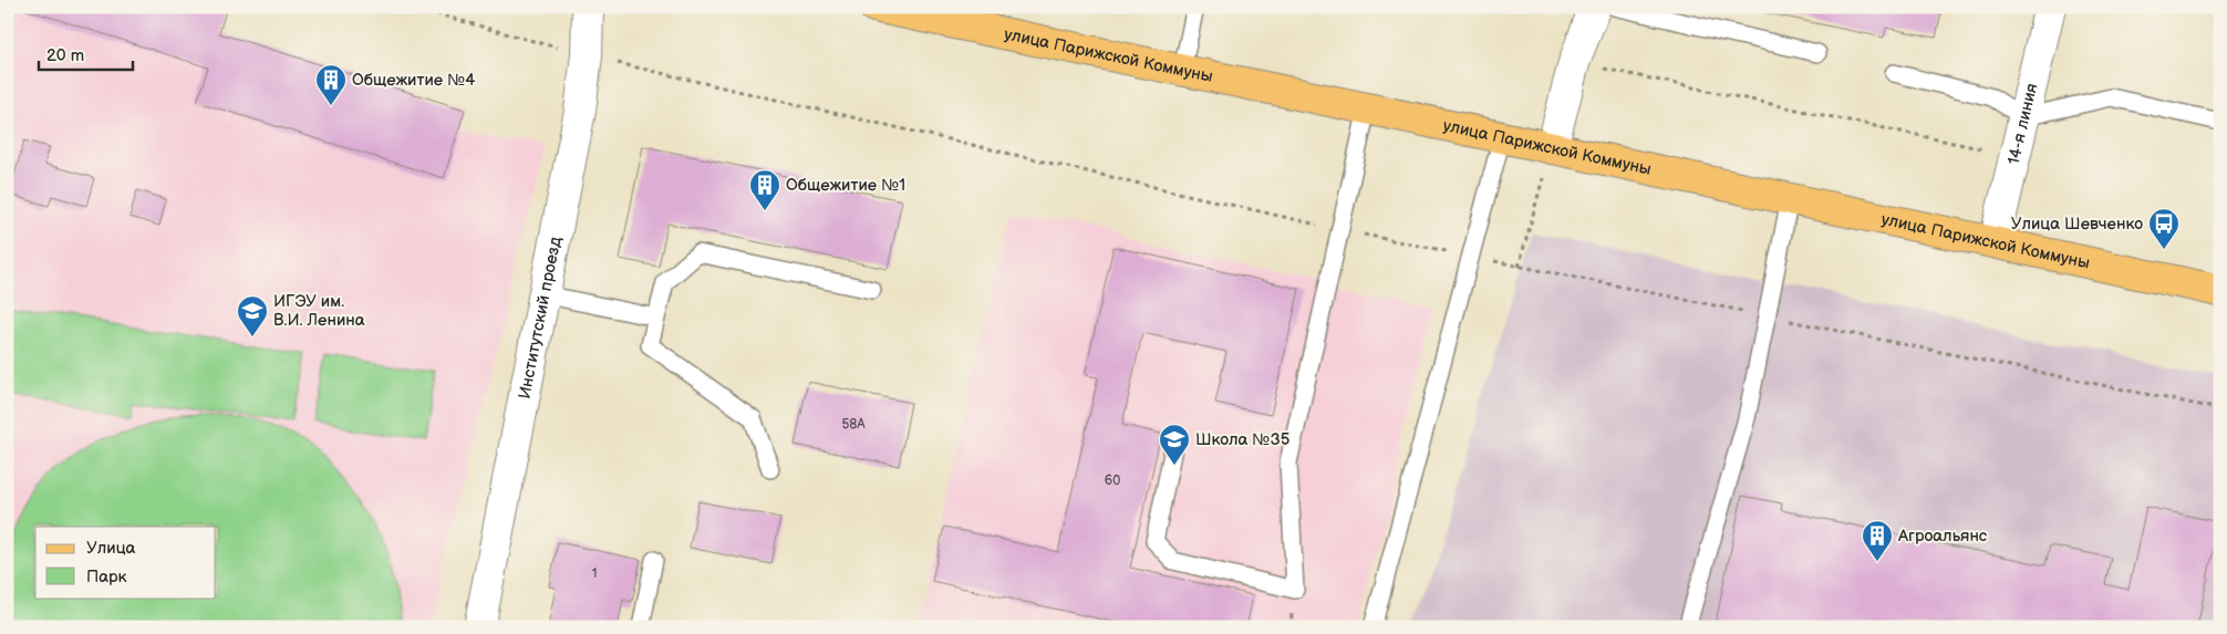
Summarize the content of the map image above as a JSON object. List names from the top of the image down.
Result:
{
  "streets": {
    "main road": ["улица Парижской Коммуны"],
    "street": ["14-я линия", "Институтский проезд"]
  },
  "crossings": [
    ["улица Парижской Коммуны", "14-я линия"]
  ],
  "places": {
    "building": ["Общежитие №4", "Общежитие №1", "Агроальянс"],
    "bus stop": ["Улица Шевченко"],
    "school or university": ["ИГЭУ им. В.И. Ленина", "Школа №35"]
  },
  "house_numbers": ["58А", "60", "1"],
  "legend": ["Улица", "Парк"],
  "scale_bar": "20 m"
}
